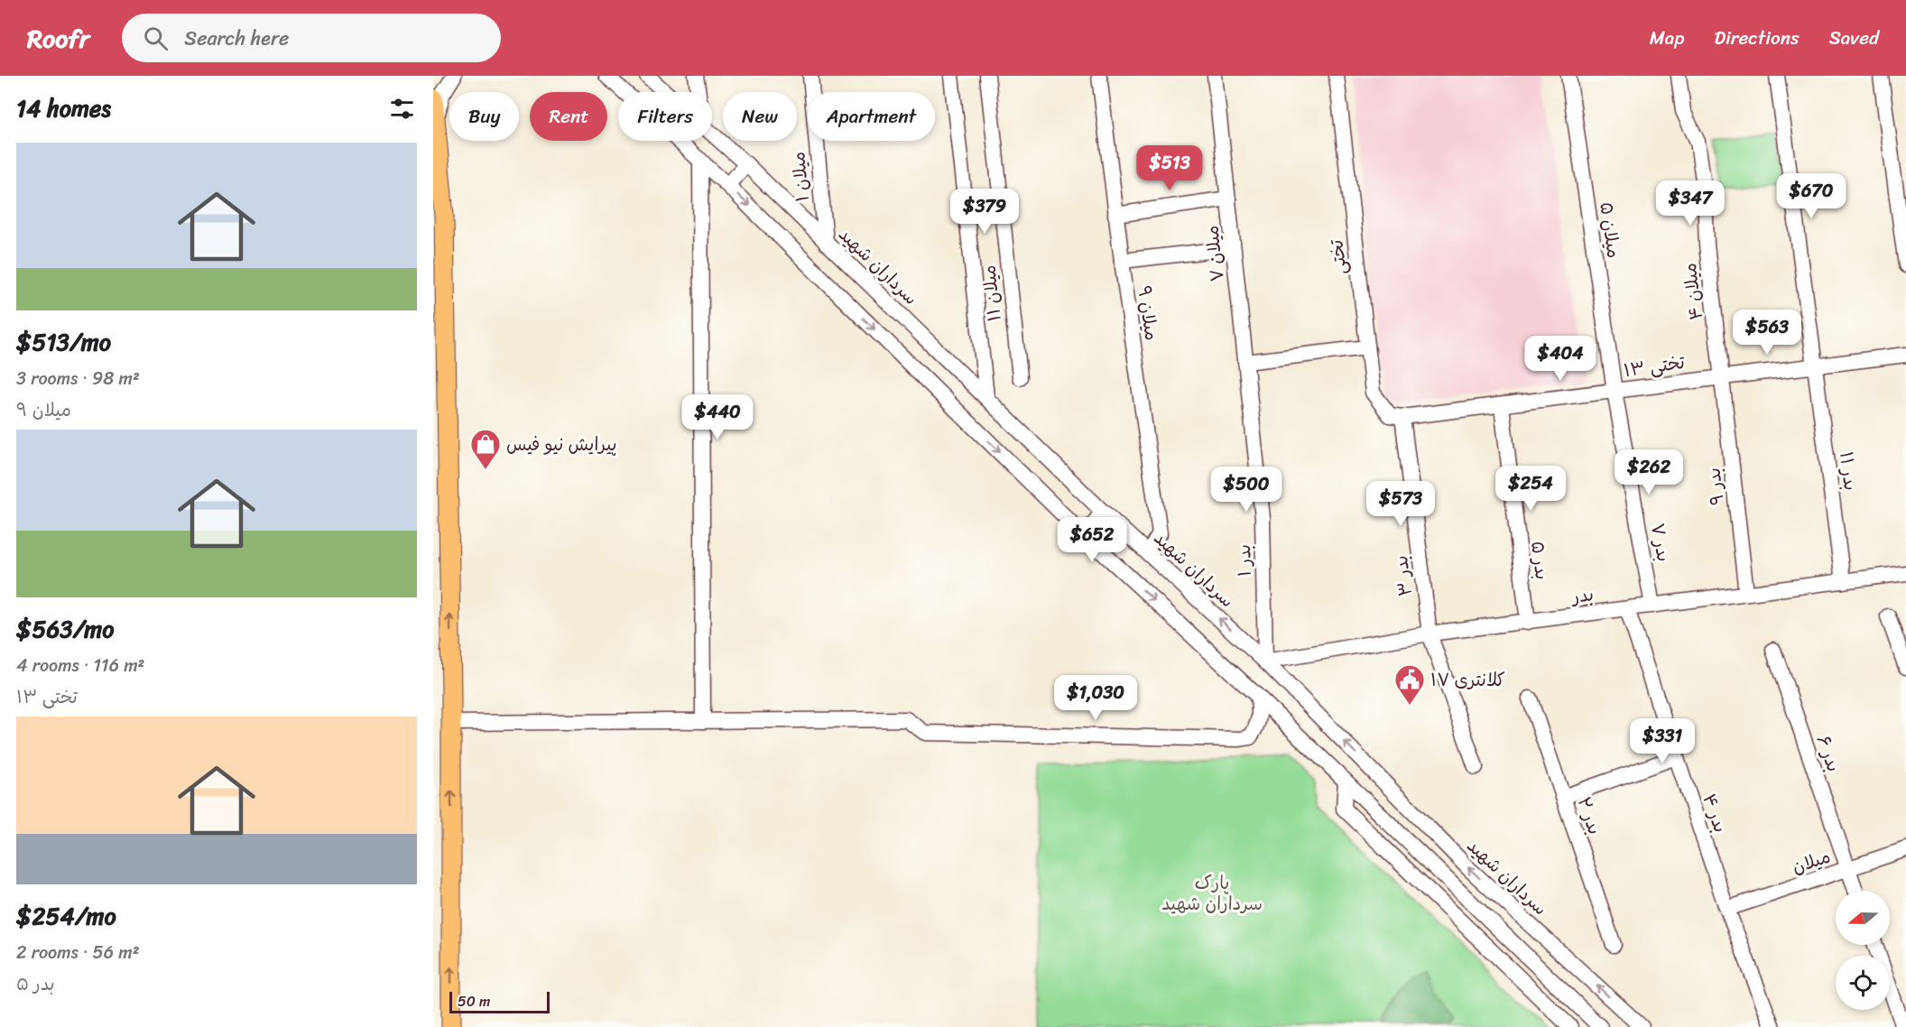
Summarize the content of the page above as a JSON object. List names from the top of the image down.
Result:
{
  "streets": {
    "street": [
      "میلان ۱",
      "میلان ۵",
      "میلان ۷",
      "تختی",
      "سرداران شهید",
      "میلان ۴",
      "میلان ۱۱",
      "میلان ۹",
      "تختی ۱۳",
      "بدر ۱۱",
      "بدر ۹",
      "بدر ۷",
      "بدر ۱",
      "بدر ۵",
      "بدر ۳",
      "بدر",
      "بدر ۶",
      "بدر ۴",
      "بدر ۲",
      "میلان"
    ]
  },
  "crossings": [
    ["میلان ۱", "سرداران شهید"],
    ["میلان ۵", "تختی ۱۳"],
    ["میلان ۵", "بدر ۷"],
    ["میلان ۷", "بدر ۱"],
    ["تختی", "تختی ۱۳"],
    ["تختی", "بدر ۳"],
    ["سرداران شهید", "میلان ۹"],
    ["سرداران شهید", "بدر ۱"],
    ["سرداران شهید", "بدر"],
    ["میلان ۴", "تختی ۱۳"],
    ["میلان ۴", "بدر ۹"],
    ["تختی ۱۳", "بدر ۱۱"],
    ["تختی ۱۳", "بدر ۹"],
    ["تختی ۱۳", "بدر ۷"],
    ["تختی ۱۳", "بدر ۵"],
    ["تختی ۱۳", "بدر ۳"],
    ["بدر ۱۱", "بدر"],
    ["بدر ۹", "بدر"],
    ["بدر ۷", "بدر"],
    ["بدر ۱", "بدر"],
    ["بدر ۵", "بدر"],
    ["بدر ۳", "بدر"],
    ["بدر", "بدر ۴"],
    ["بدر ۶", "میلان"],
    ["بدر ۴", "میلان"]
  ],
  "parks": ["پارک سرداران شهید"],
  "places": {
    "shop": ["پیرایش نیو فیس"],
    "public building": ["کلانتری ۱۷"]
  },
  "scale_bar": "50 m",
  "north": "left",
  "page": {
    "header": "Roofr",
    "search": "Search here",
    "nav": ["Map", "Directions", "Saved"],
    "heading": "14 homes",
    "chip": [
      "Buy",
      "Rent",
      "Filters",
      "New",
      "Apartment"
    ],
    "list": [
      {
        "name": "$513/mo",
        "note": "3 rooms · 98 m² · میلان ۹"
      },
      {
        "name": "$563/mo",
        "note": "4 rooms · 116 m² · تختی ۱۳"
      },
      {
        "name": "$254/mo",
        "note": "2 rooms · 56 m² · بدر ۵"
      }
    ],
    "price": [
      "$513",
      "$670",
      "$347",
      "$379",
      "$563",
      "$404",
      "$440",
      "$262",
      "$254",
      "$500",
      "$573",
      "$652",
      "$1,030",
      "$331"
    ],
    "scale": "50 m"
  }
}
